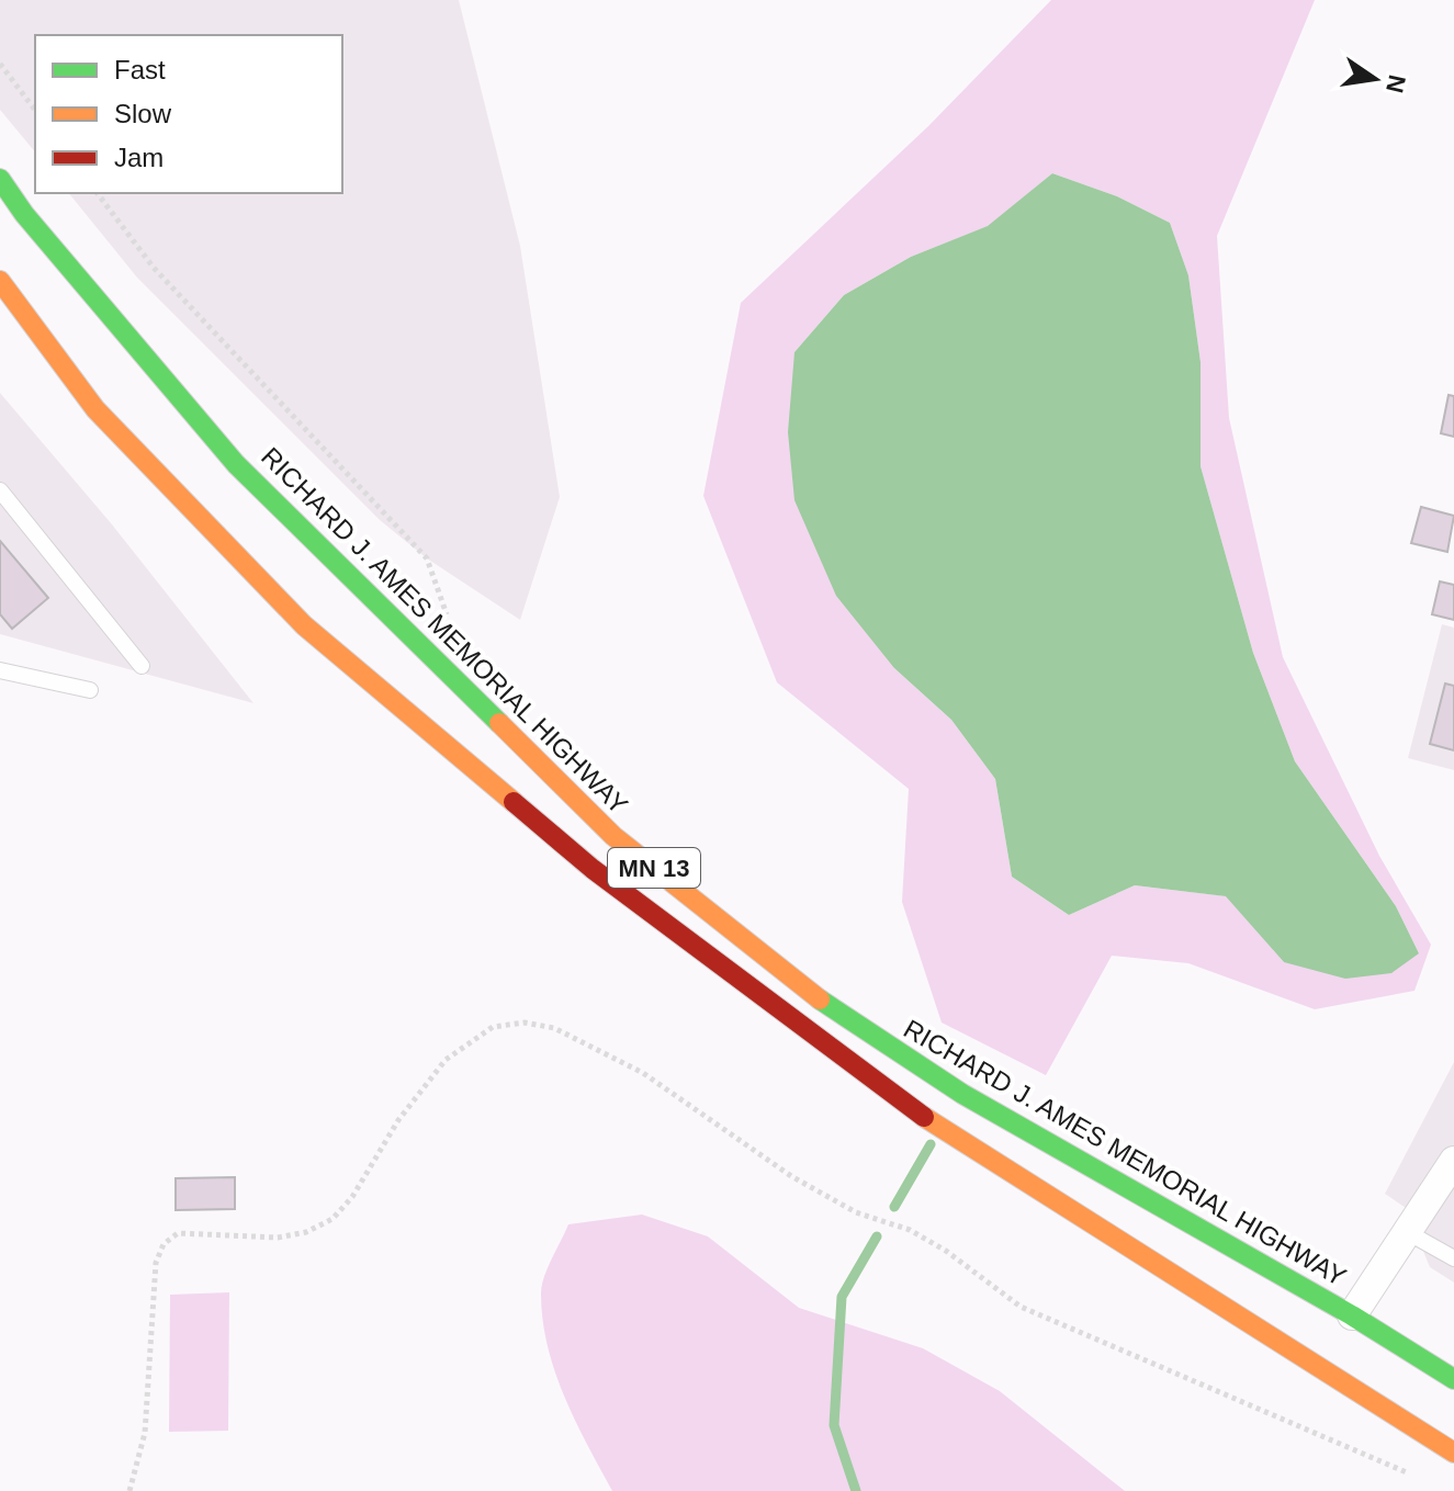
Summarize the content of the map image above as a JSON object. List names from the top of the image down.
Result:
{
  "streets": {
    "main road": ["RICHARD J. AMES MEMORIAL HIGHWAY", "MN 13"]
  },
  "legend": ["Fast", "Slow", "Jam"],
  "north": "right"
}
